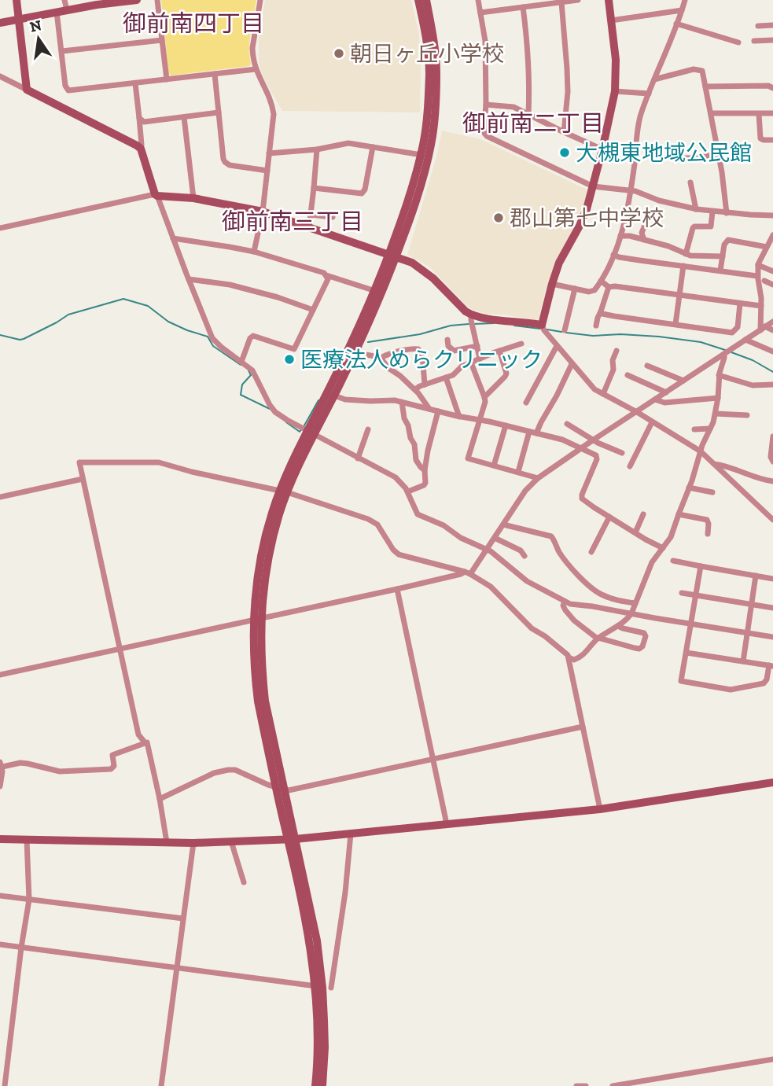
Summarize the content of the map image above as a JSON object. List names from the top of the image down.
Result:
{
  "districts": ["御前南四丁目", "御前南二丁目", "御前南三丁目"],
  "places": [
    "朝日ヶ丘小学校",
    "大槻東地域公民館",
    "郡山第七中学校",
    "医療法人めらクリニック"
  ],
  "north": "top"
}
